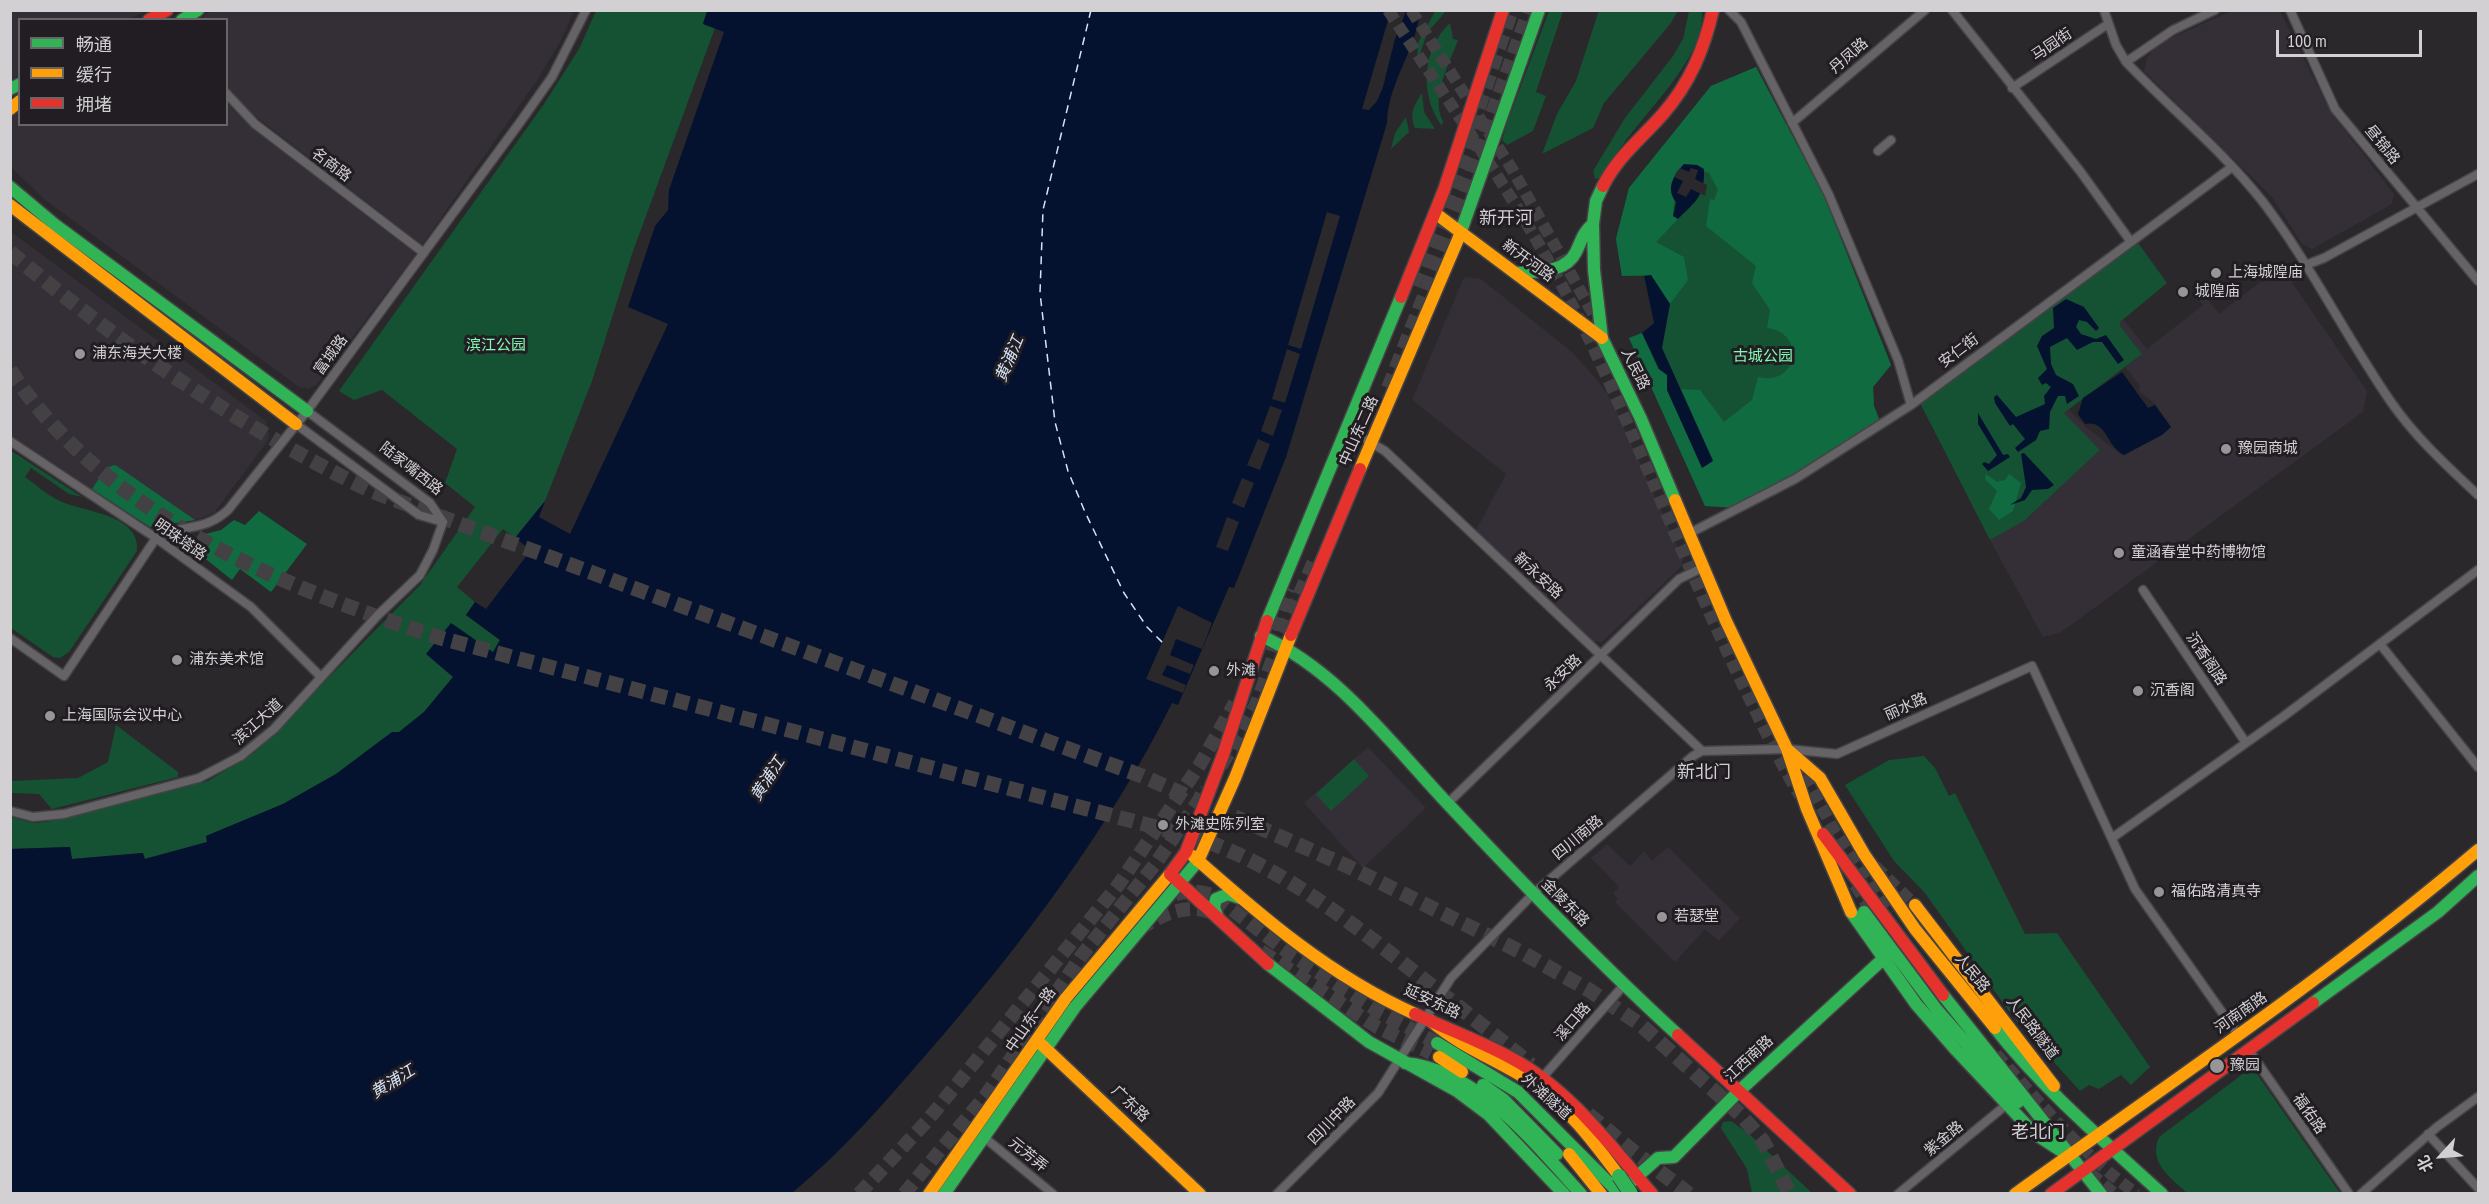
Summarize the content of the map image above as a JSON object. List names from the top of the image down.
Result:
{
  "streets": {
    "main road": [
      "新开河路",
      "人民路",
      "中山东二路",
      "陆家嘴西路",
      "金陵东路",
      "延安东路",
      "河南南路",
      "中山东一路",
      "人民路隧道",
      "江西南路",
      "外滩隧道",
      "广东路"
    ],
    "street": [
      "马园街",
      "丹凤路",
      "昼锦路",
      "名商路",
      "安仁街",
      "富城路",
      "明珠塔路",
      "新永安路",
      "沉香阁路",
      "永安路",
      "丽水路",
      "滨江大道",
      "四川南路",
      "溪口路",
      "福佑路",
      "四川中路",
      "紫金路",
      "元芳弄"
    ]
  },
  "crossings": [
    ["名商路", "富城路"],
    ["新开河路", "人民路"],
    ["新开河路", "中山东二路"],
    ["安仁街", "人民路"],
    ["富城路", "陆家嘴西路"],
    ["富城路", "明珠塔路"],
    ["人民路", "永安路"],
    ["人民路", "丽水路"],
    ["人民路", "河南南路"],
    ["人民路", "人民路隧道"],
    ["人民路", "江西南路"],
    ["人民路", "紫金路"],
    ["中山东二路", "新永安路"],
    ["中山东二路", "金陵东路"],
    ["中山东二路", "延安东路"],
    ["中山东二路", "中山东一路"],
    ["陆家嘴西路", "滨江大道"],
    ["明珠塔路", "滨江大道"],
    ["新永安路", "永安路"],
    ["新永安路", "四川南路"],
    ["永安路", "金陵东路"],
    ["四川南路", "金陵东路"],
    ["四川南路", "延安东路"],
    ["四川南路", "四川中路"],
    ["金陵东路", "溪口路"],
    ["金陵东路", "江西南路"],
    ["延安东路", "中山东一路"],
    ["延安东路", "溪口路"],
    ["延安东路", "四川中路"],
    ["中山东一路", "广东路"],
    ["中山东一路", "元芳弄"],
    ["江西南路", "外滩隧道"]
  ],
  "districts": ["新开河", "新北门", "老北门"],
  "water": ["黄浦江"],
  "parks": ["滨江公园", "古城公园"],
  "places": [
    "上海城隍庙",
    "城隍庙",
    "浦东海关大楼",
    "豫园商城",
    "童涵春堂中药博物馆",
    "浦东美术馆",
    "外滩",
    "沉香阁",
    "上海国际会议中心",
    "外滩史陈列室",
    "福佑路清真寺",
    "若瑟堂",
    "豫园"
  ],
  "legend": ["畅通", "缓行", "拥堵"],
  "scale_bar": "100 m",
  "north": "bottom left"
}
